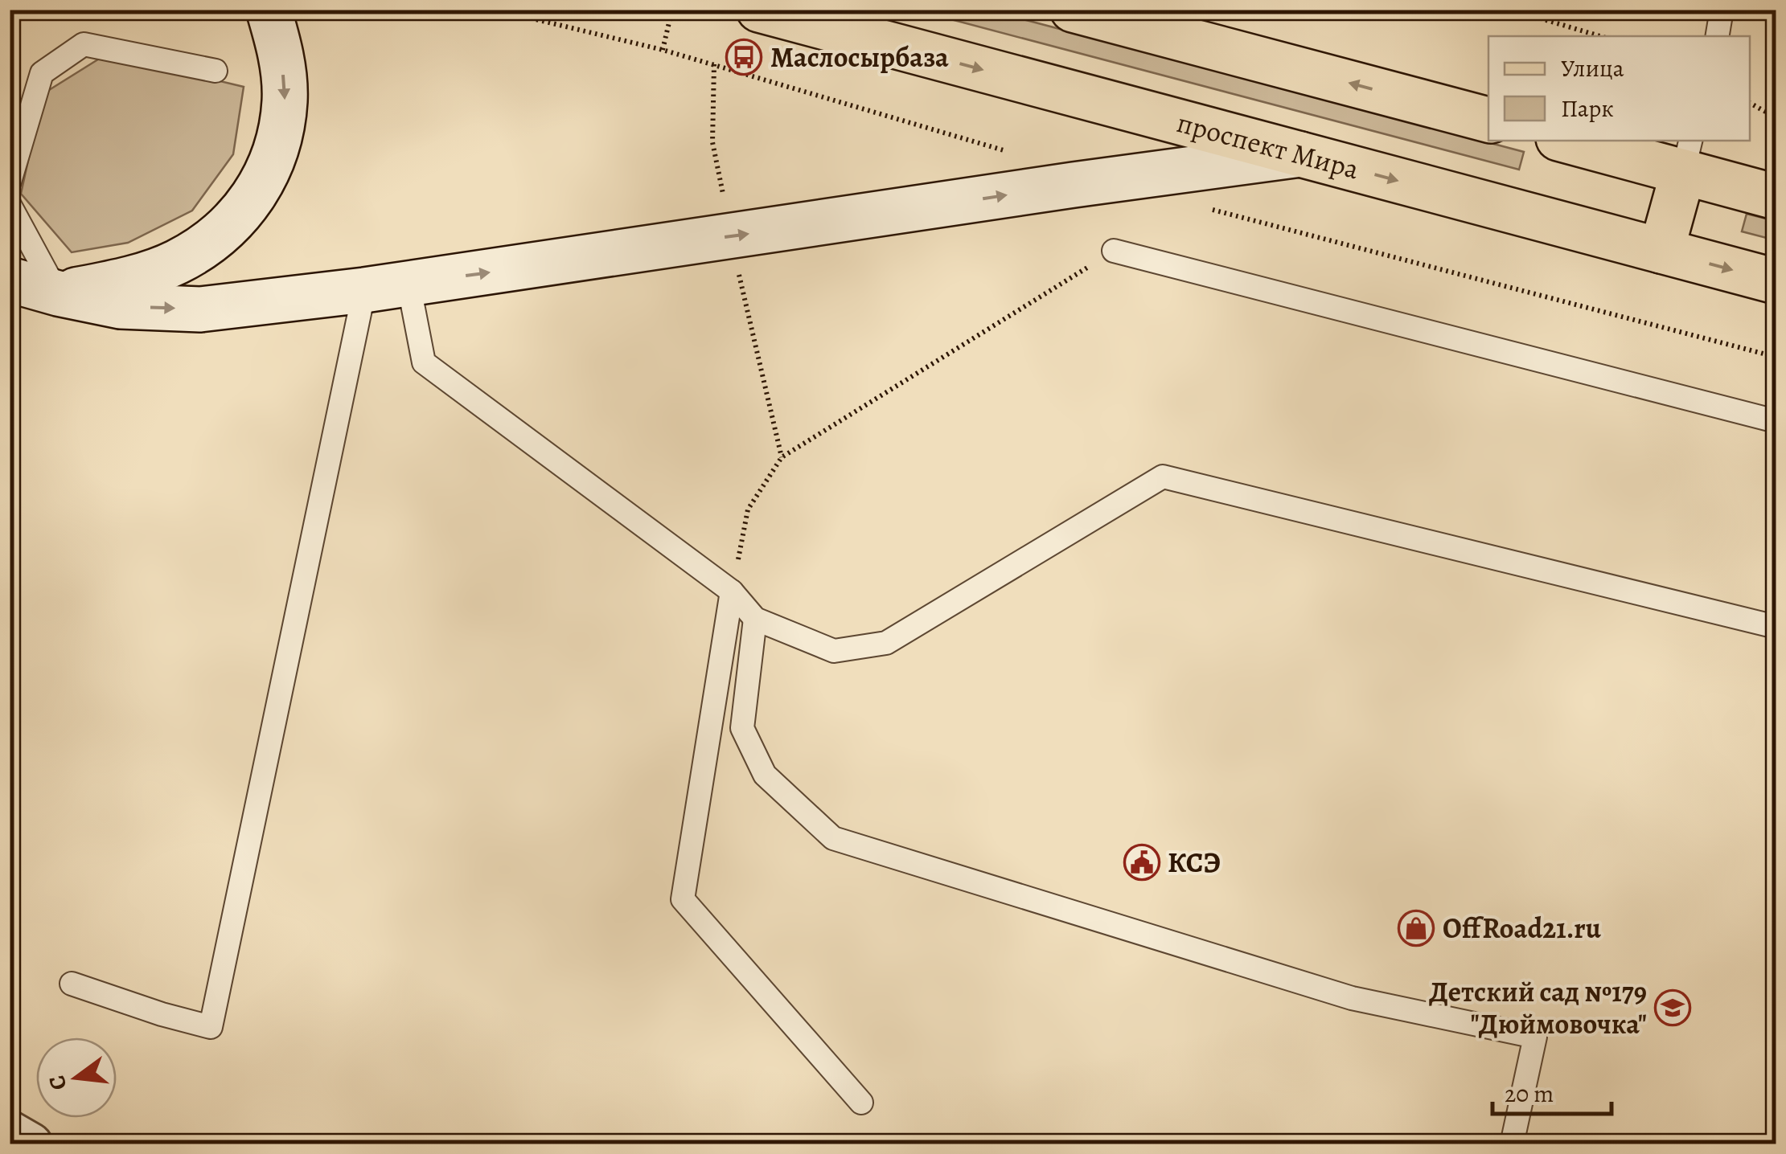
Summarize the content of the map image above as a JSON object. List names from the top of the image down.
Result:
{
  "streets": {
    "main road": ["проспект Мира"]
  },
  "places": {
    "bus stop": ["Маслосырбаза"],
    "public building": ["КСЭ"],
    "shop": ["OffRoad21.ru"],
    "school or university": ["Детский сад №179 \"Дюймовочка\""]
  },
  "legend": ["Улица", "Парк"],
  "scale_bar": "20 m",
  "north": "left"
}
